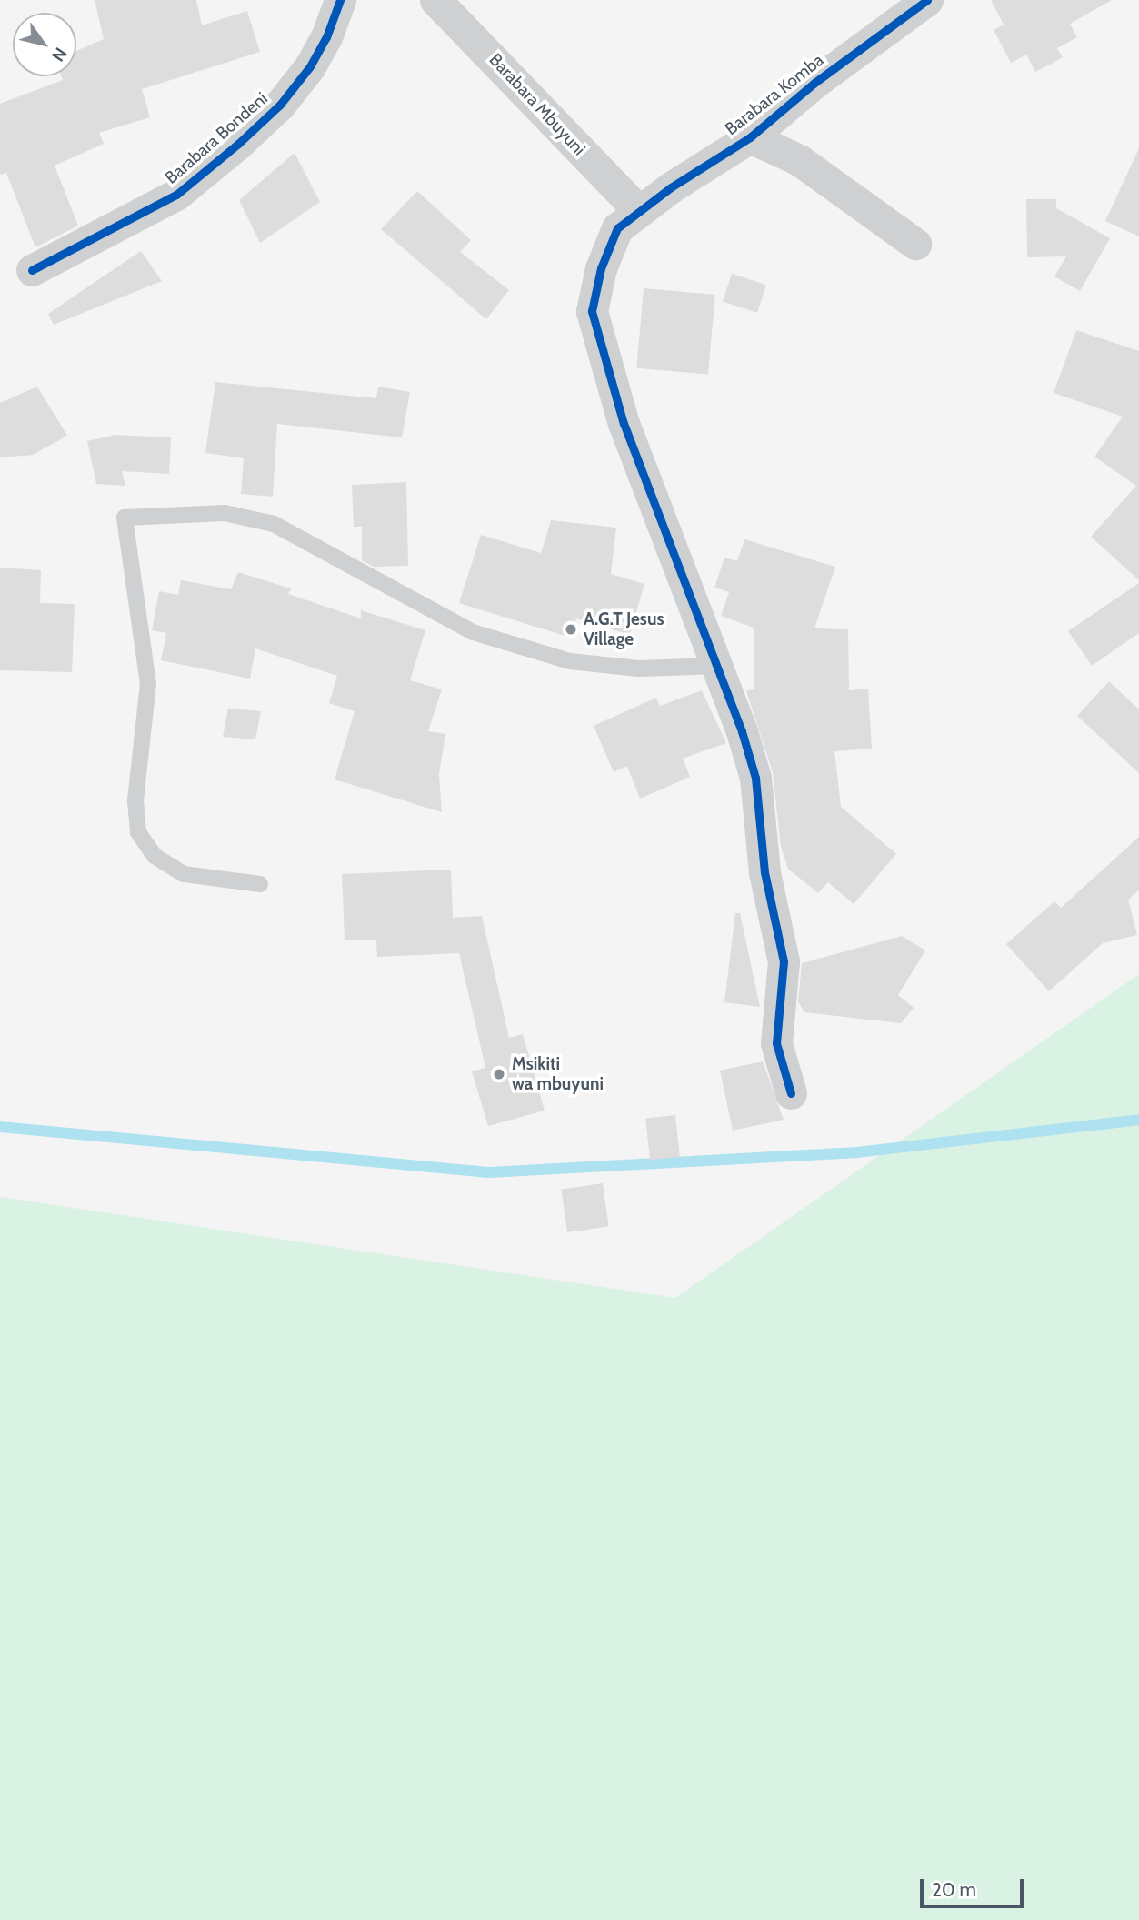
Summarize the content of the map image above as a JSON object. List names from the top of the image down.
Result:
{
  "streets": {
    "street": ["Barabara Komba", "Barabara Mbuyuni", "Barabara Bondeni"]
  },
  "crossings": [
    ["Barabara Komba", "Barabara Mbuyuni"]
  ],
  "places": ["A.G.T Jesus Village", "Msikiti wa mbuyuni"],
  "scale_bar": "20 m",
  "north": "bottom right"
}
